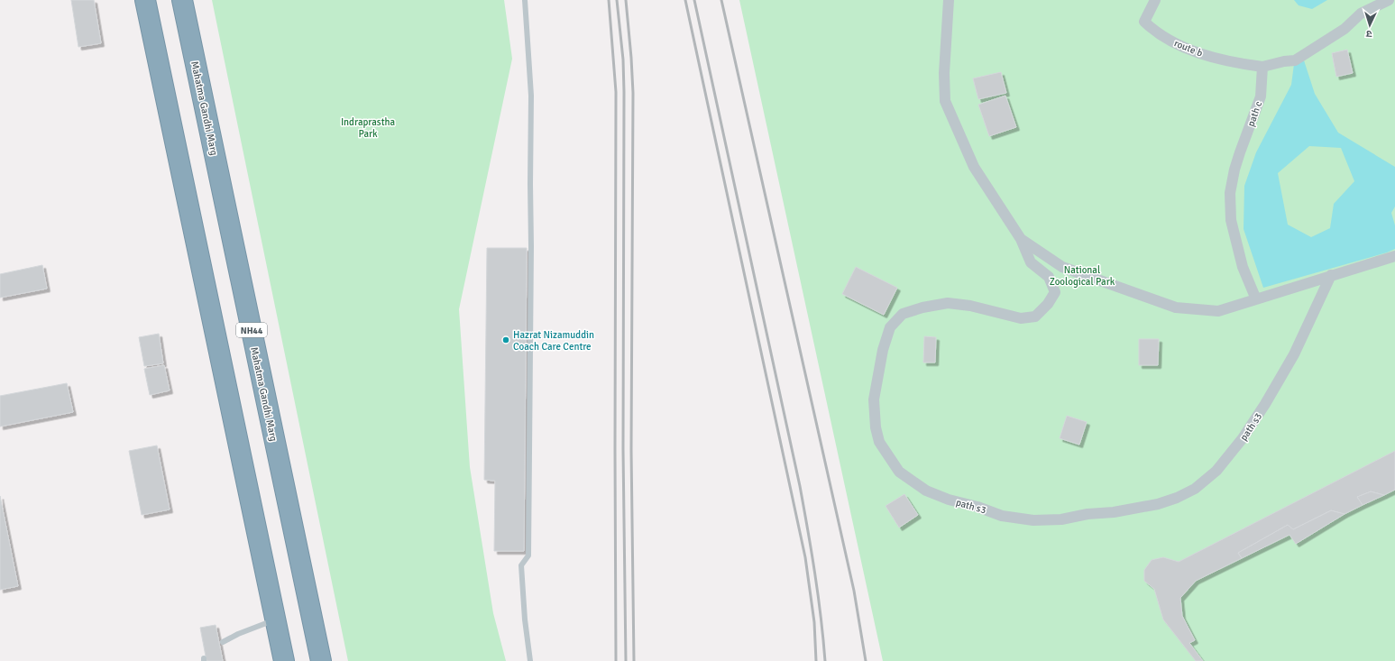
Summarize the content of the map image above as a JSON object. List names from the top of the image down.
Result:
{
  "streets": {
    "highway": ["Mahatma Gandhi Marg", "NH44"],
    "street": ["route b", "path c", "path s3"]
  },
  "crossings": [
    ["route b", "path c"]
  ],
  "parks": ["Indraprastha Park", "National Zoological Park"],
  "places": ["Hazrat Nizamuddin Coach Care Centre"],
  "north": "bottom"
}
